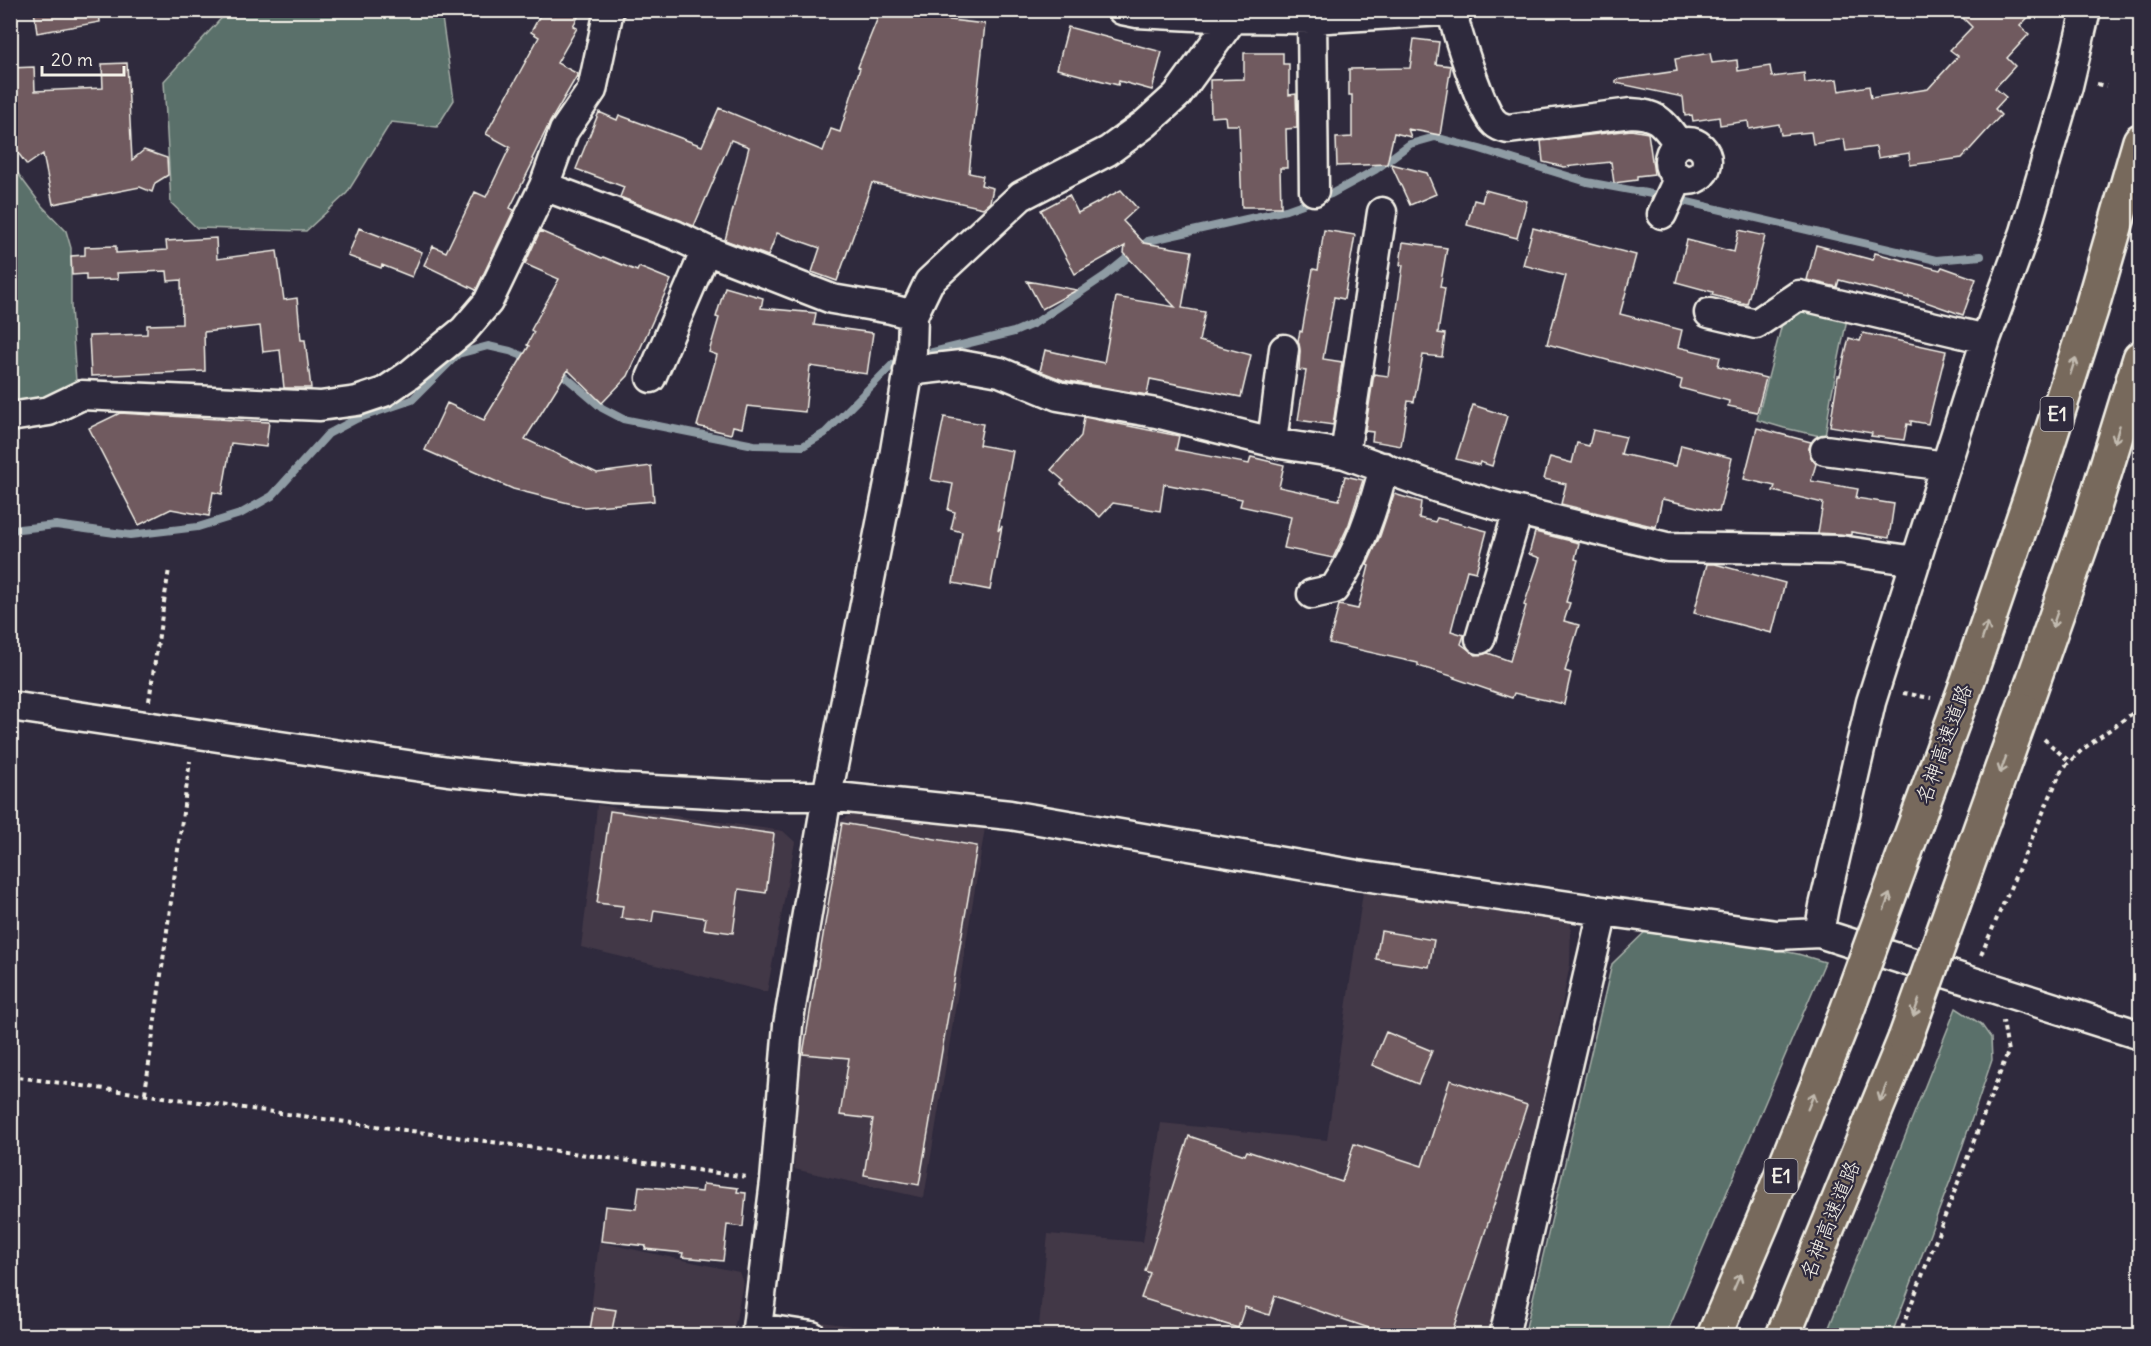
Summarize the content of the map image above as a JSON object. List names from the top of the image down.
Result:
{
  "streets": {
    "highway": ["E1", "名神高速道路"]
  },
  "scale_bar": "20 m"
}
